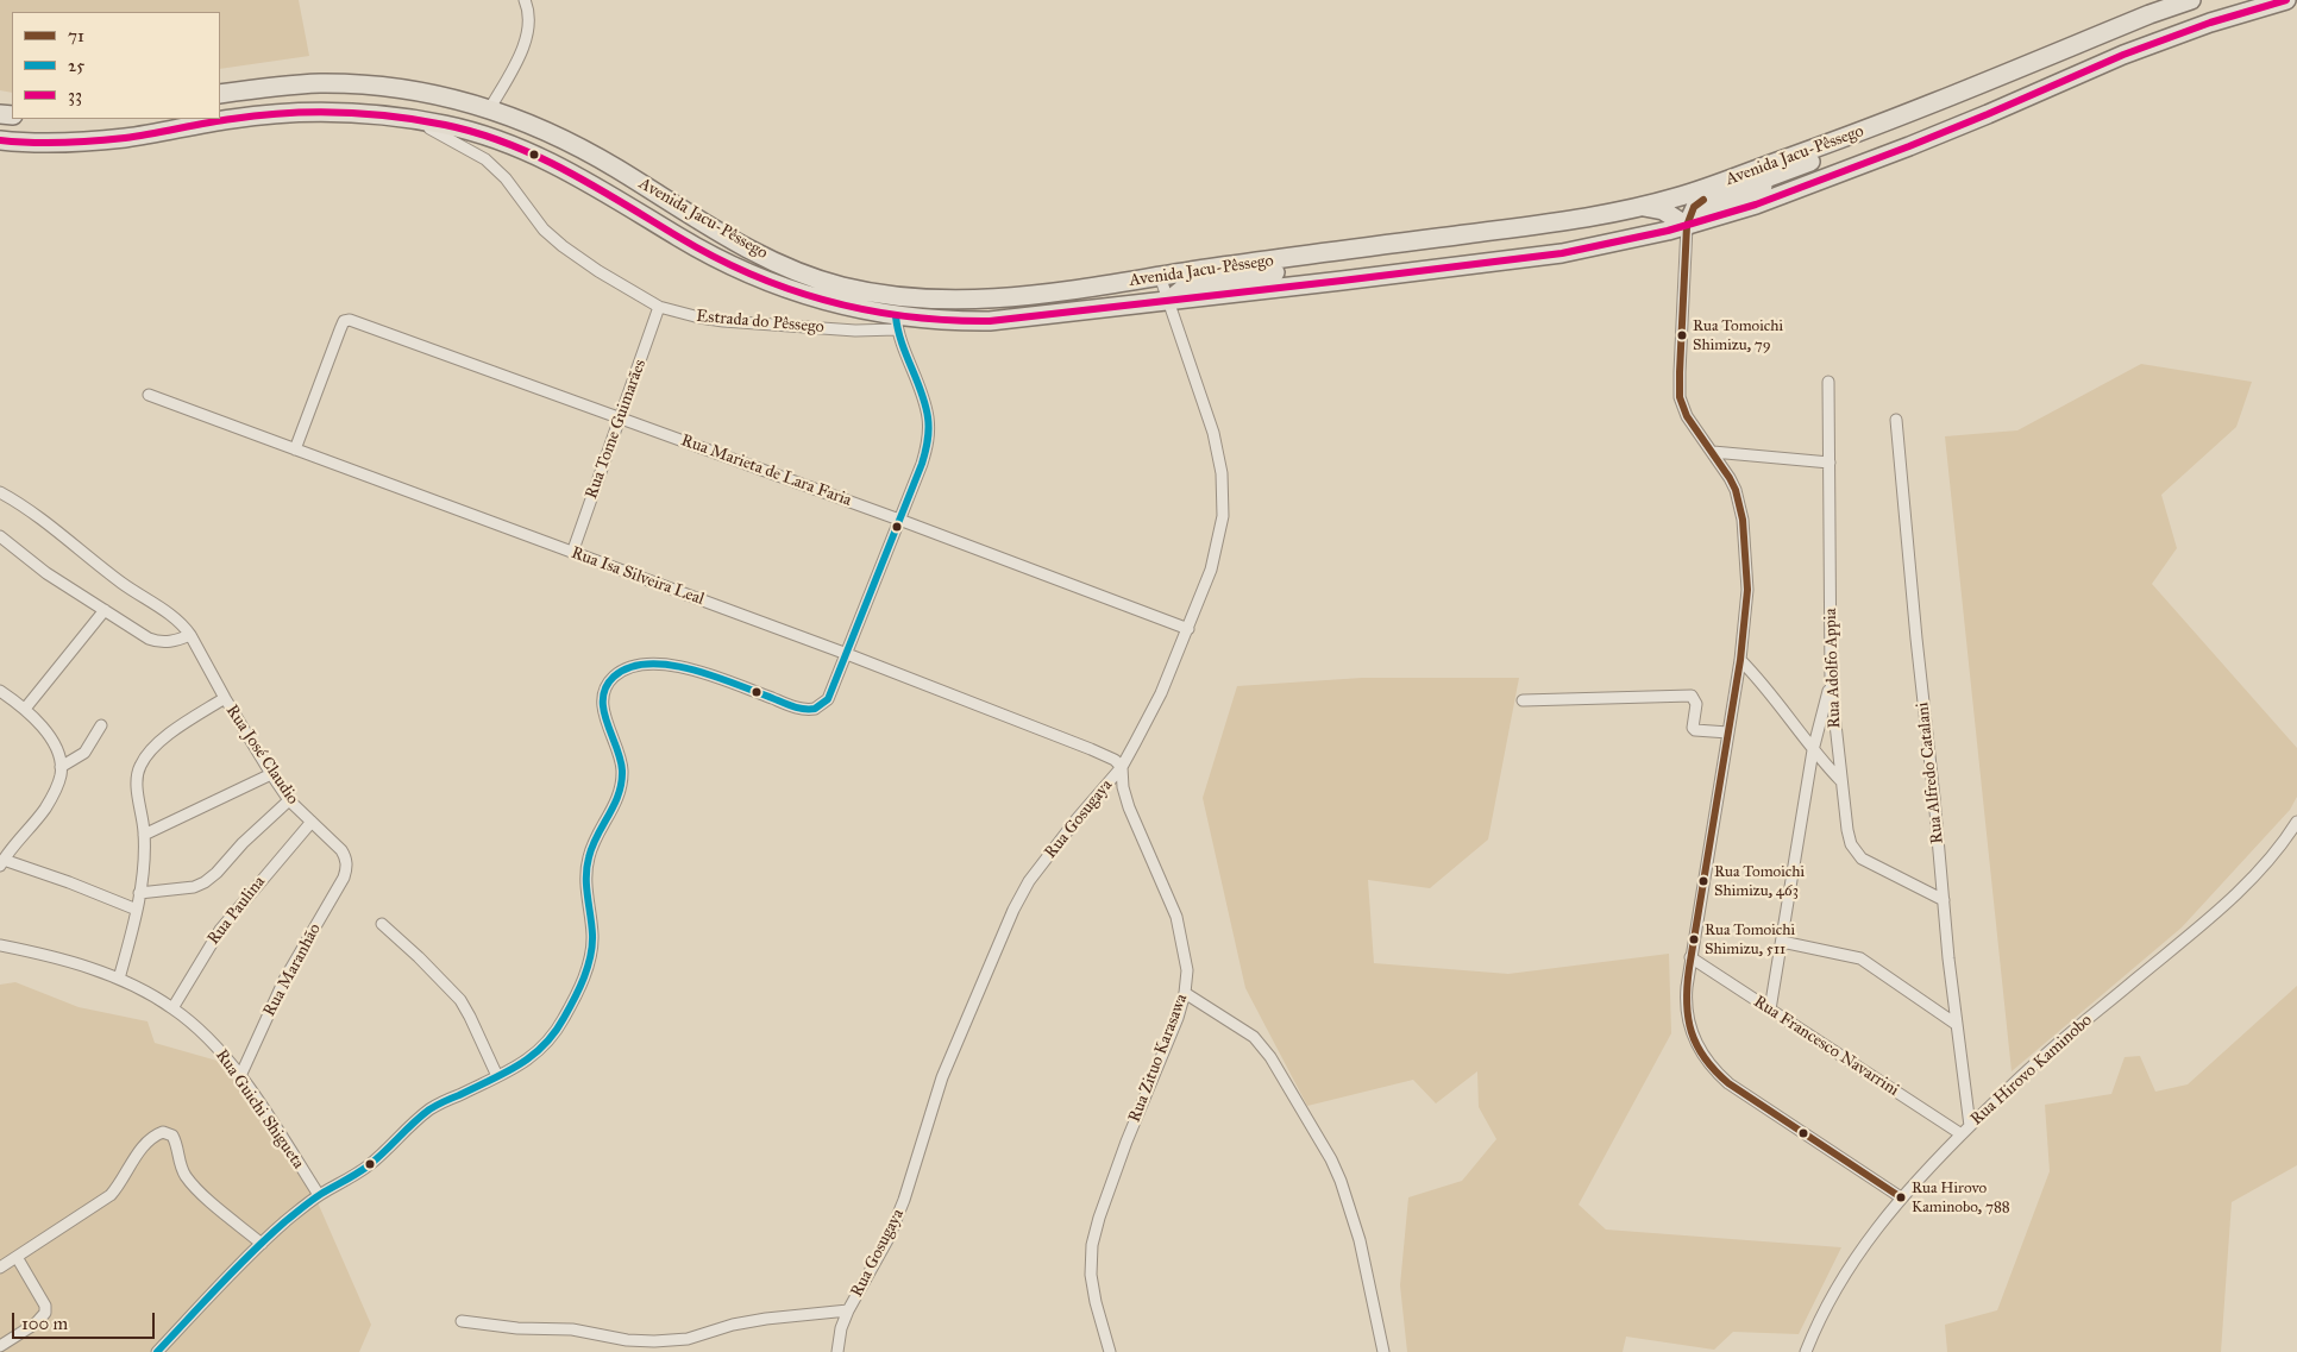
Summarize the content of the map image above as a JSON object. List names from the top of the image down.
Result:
{
  "streets": {
    "highway": ["Avenida Jacu-Pêssego"],
    "street": [
      "Estrada do Pêssego",
      "Rua Tome Guimarães",
      "Rua Marieta de Lara Faria",
      "Rua Isa Silveira Leal",
      "Rua Adolfo Appia",
      "Rua José Claudio",
      "Rua Alfredo Catalani",
      "Rua Gosugaya",
      "Rua Paulina",
      "Rua Maranhão",
      "Rua Francesco Navarrini",
      "Rua Zituo Karasawa",
      "Rua Hirovo Kaminobo",
      "Rua Guichi Shigueta"
    ]
  },
  "crossings": [
    ["Avenida Jacu-Pêssego", "Estrada do Pêssego"],
    ["Avenida Jacu-Pêssego", "Rua Gosugaya"],
    ["Estrada do Pêssego", "Rua Tome Guimarães"],
    ["Rua Tome Guimarães", "Rua Marieta de Lara Faria"],
    ["Rua Tome Guimarães", "Rua Isa Silveira Leal"],
    ["Rua Marieta de Lara Faria", "Rua Isa Silveira Leal"],
    ["Rua Marieta de Lara Faria", "Rua Gosugaya"],
    ["Rua Isa Silveira Leal", "Rua Gosugaya"],
    ["Rua Isa Silveira Leal", "Rua Zituo Karasawa"],
    ["Rua Adolfo Appia", "Rua Alfredo Catalani"],
    ["Rua José Claudio", "Rua Paulina"],
    ["Rua José Claudio", "Rua Maranhão"],
    ["Rua Alfredo Catalani", "Rua Hirovo Kaminobo"],
    ["Rua Gosugaya", "Rua Zituo Karasawa"],
    ["Rua Paulina", "Rua Guichi Shigueta"],
    ["Rua Maranhão", "Rua Guichi Shigueta"],
    ["Rua Francesco Navarrini", "Rua Hirovo Kaminobo"]
  ],
  "places": [
    "Rua Tomoichi Shimizu, 79",
    "Rua Tomoichi Shimizu, 463",
    "Rua Tomoichi Shimizu, 511",
    "Rua Hirovo Kaminobo, 788"
  ],
  "lines": ["transit line 33", "transit line 71", "transit line 25"],
  "legend": ["71", "25", "33"],
  "scale_bar": "100 m"
}
